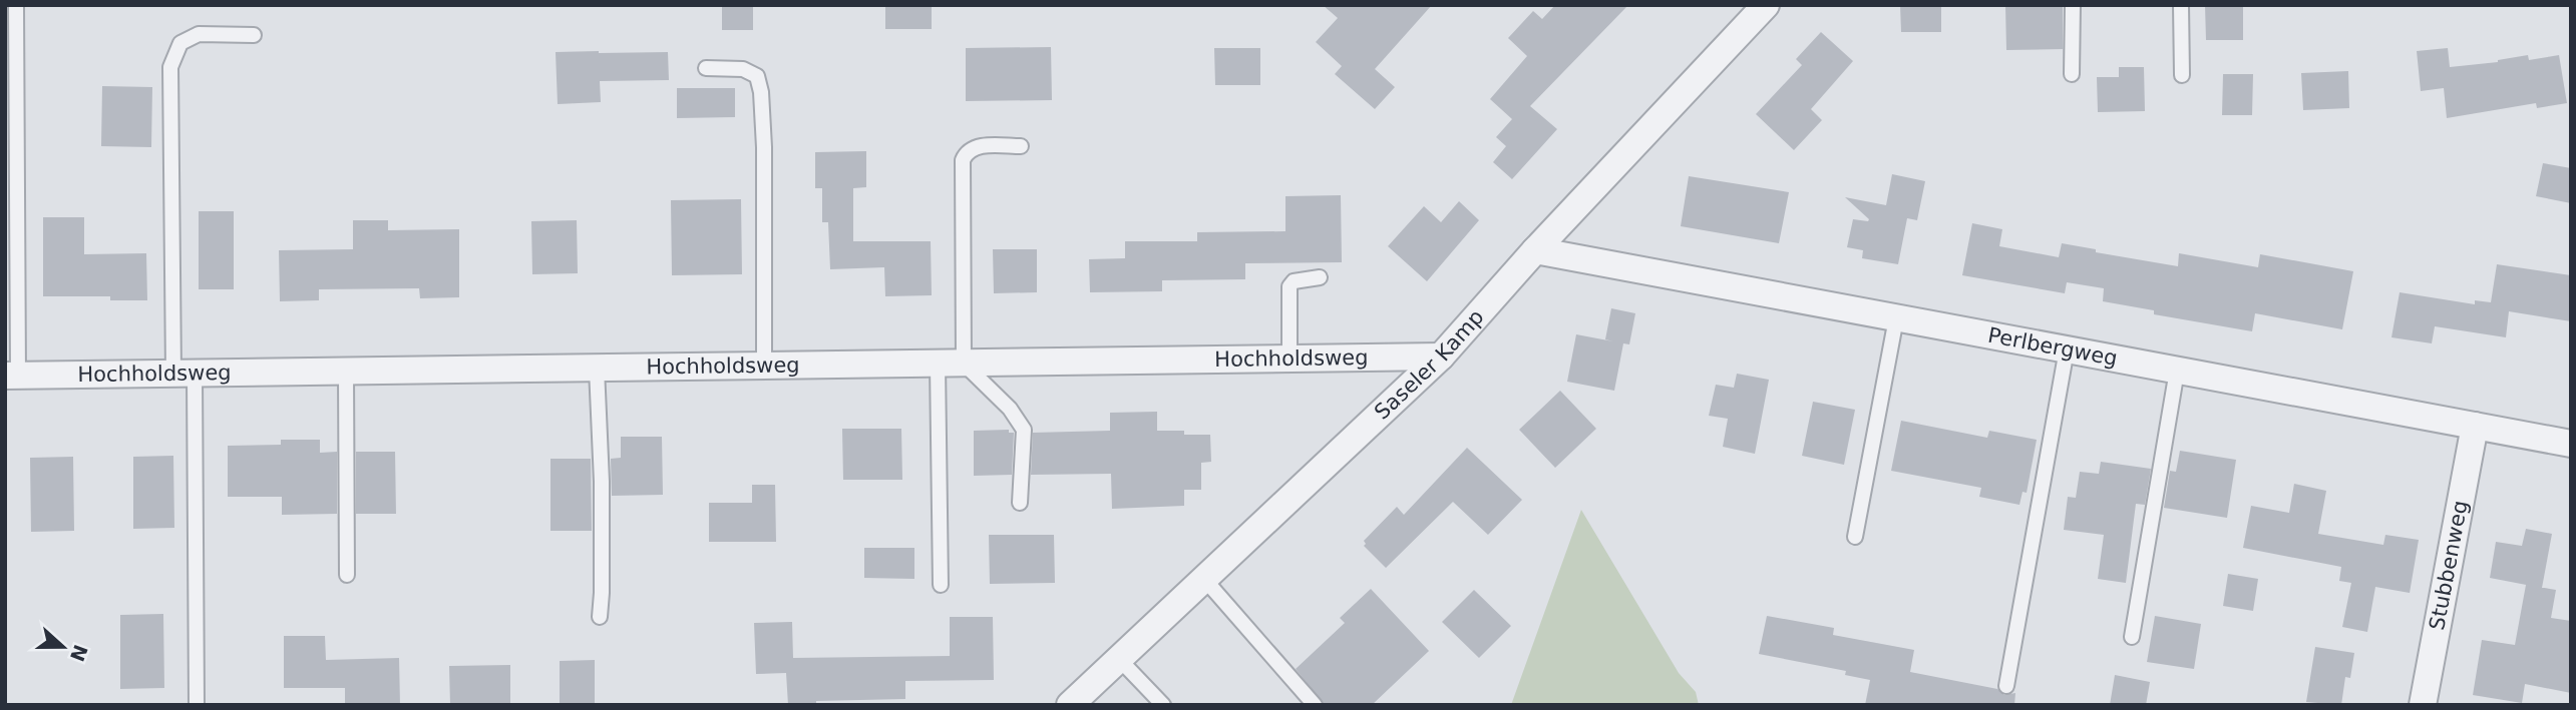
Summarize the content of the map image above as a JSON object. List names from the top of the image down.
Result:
{
  "streets": {
    "street": [
      "Perlbergweg",
      "Hochholdsweg",
      "Saseler Kamp",
      "Stubbenweg"
    ]
  },
  "crossings": [
    ["Perlbergweg", "Saseler Kamp"],
    ["Perlbergweg", "Stubbenweg"],
    ["Hochholdsweg", "Saseler Kamp"]
  ],
  "north": "right"
}
